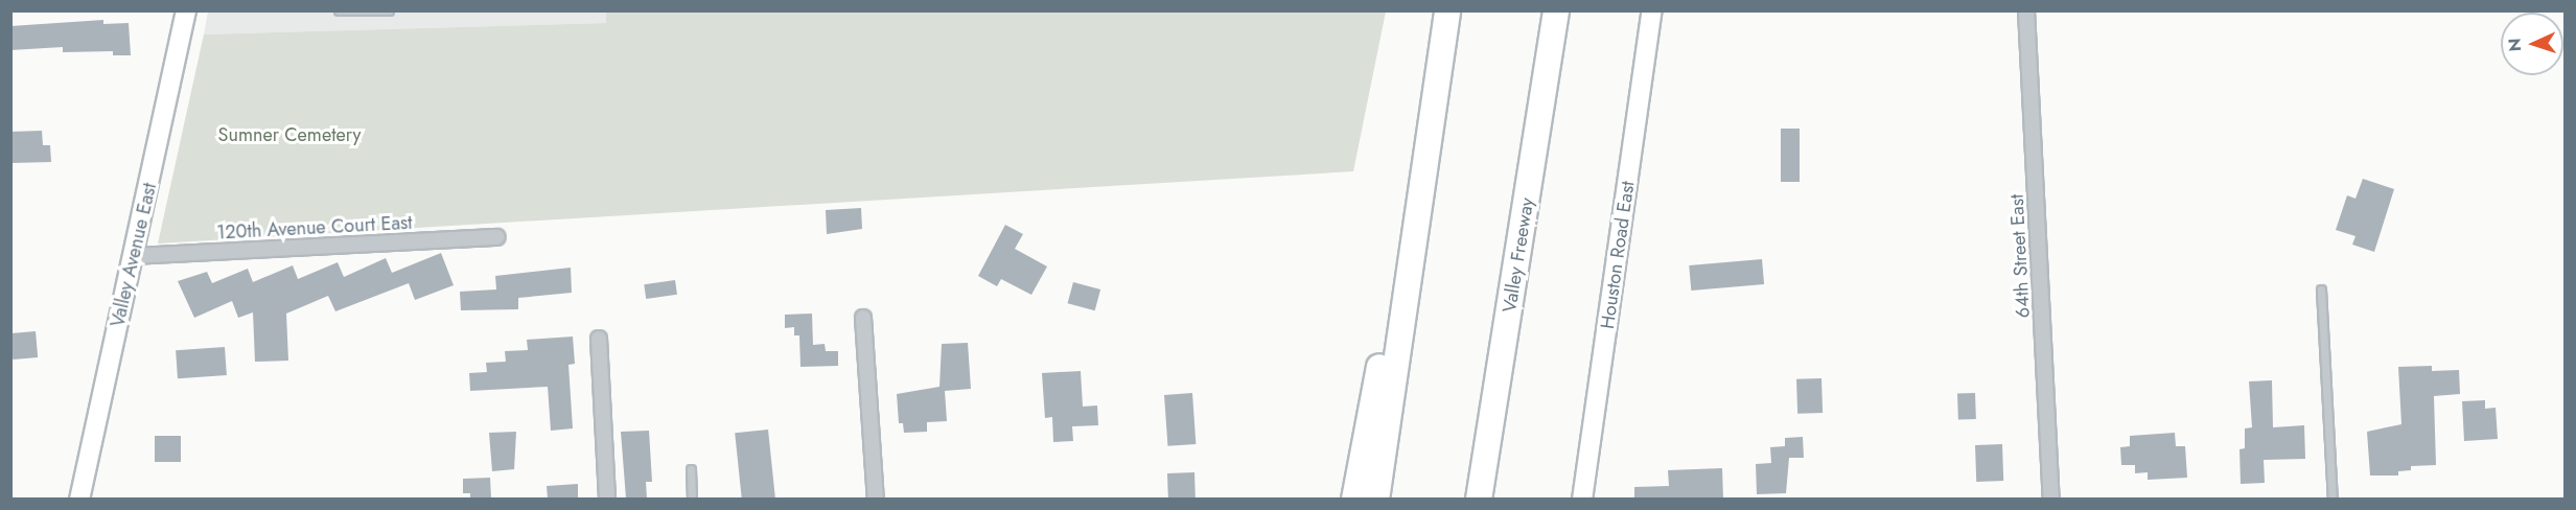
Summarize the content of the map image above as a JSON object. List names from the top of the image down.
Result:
{
  "streets": {
    "highway": ["Valley Freeway"],
    "main road": ["Valley Avenue East", "Houston Road East"],
    "street": ["120th Avenue Court East", "64th Street East"]
  },
  "crossings": [
    ["120th Avenue Court East", "Valley Avenue East"]
  ],
  "parks": ["Sumner Cemetery"],
  "north": "left"
}
